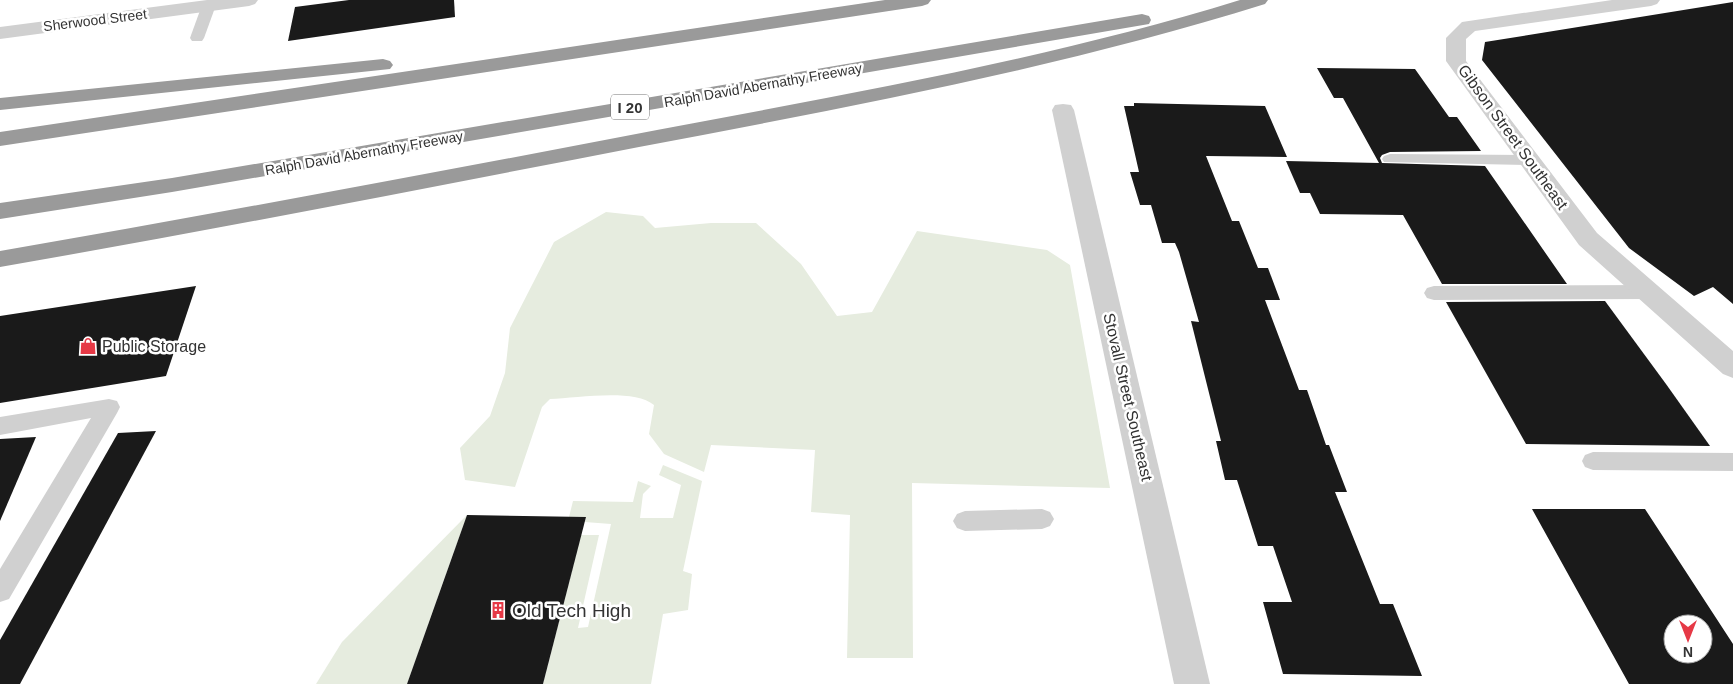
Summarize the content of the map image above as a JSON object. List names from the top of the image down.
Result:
{
  "streets": {
    "highway": ["Ralph David Abernathy Freeway", "I 20"],
    "street": ["Sherwood Street", "Gibson Street Southeast", "Stovall Street Southeast"]
  },
  "places": {
    "shop": ["Public Storage"],
    "building": ["Old Tech High"]
  },
  "north": "bottom"
}
